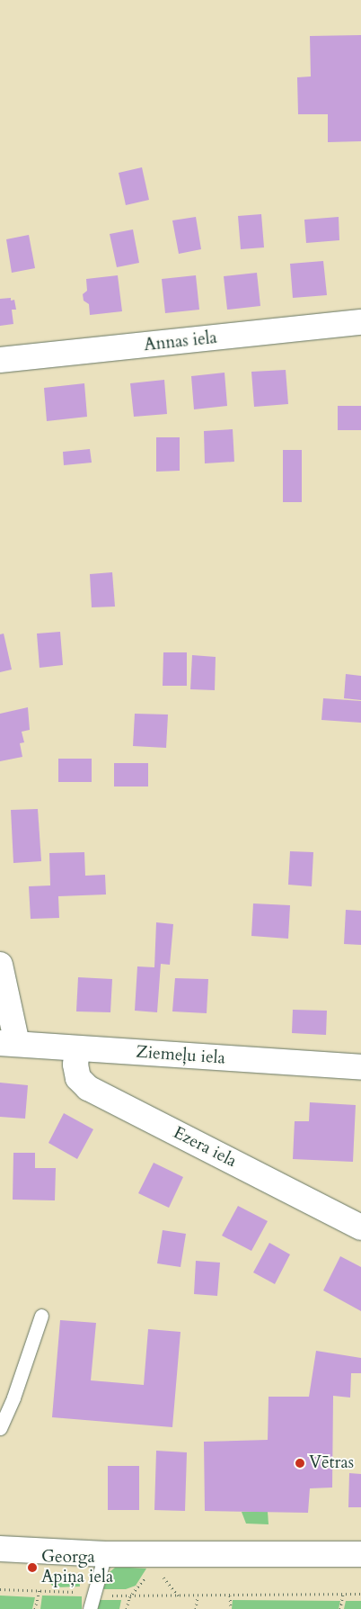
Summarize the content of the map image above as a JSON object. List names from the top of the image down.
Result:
{
  "streets": {
    "street": ["Annas iela", "Ziemeļu iela", "Ezera iela"]
  },
  "crossings": [
    ["Ziemeļu iela", "Ezera iela"]
  ],
  "places": ["Vētras", "Georga Apiņa iela"]
}
